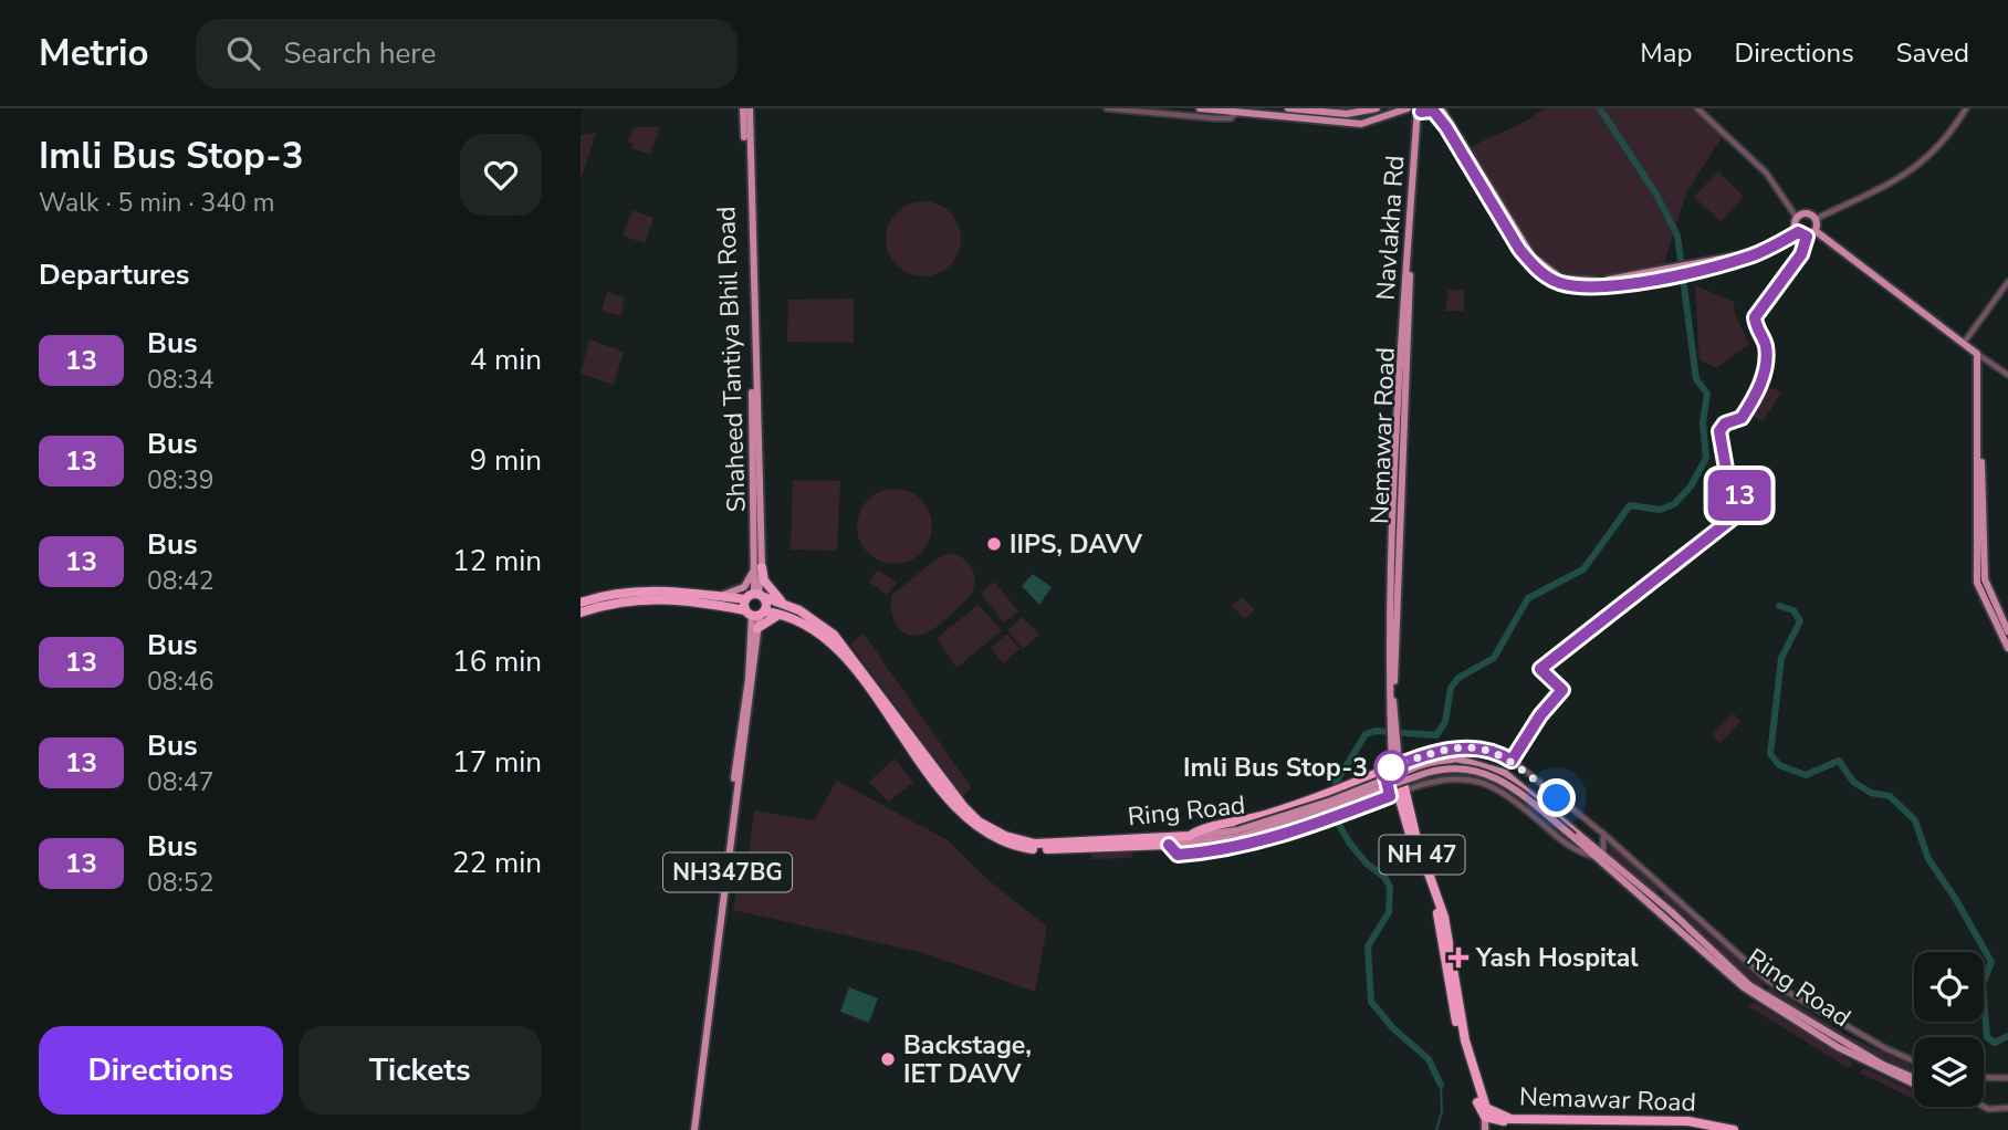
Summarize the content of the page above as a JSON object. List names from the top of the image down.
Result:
{
  "streets": {
    "highway": ["Nemawar Road", "Ring Road", "NH 47"],
    "main road": ["Navlakha Rd", "Shaheed Tantiya Bhil Road", "NH347BG"]
  },
  "crossings": [
    ["Ring Road", "NH347BG"]
  ],
  "places": {
    "other": ["IIPS, DAVV", "Imli Bus Stop-3", "Backstage, IET DAVV"],
    "health": ["Yash Hospital"]
  },
  "lines": ["bus line 13"],
  "page": {
    "header": "Metrio",
    "search": "Search here",
    "nav": ["Map", "Directions", "Saved"],
    "heading": [
      ["Imli Bus Stop-3", "Walk · 5 min · 340 m"],
      "Departures"
    ],
    "on_map": "13",
    "list": [
      {
        "mark": "13",
        "name": "Bus",
        "note": "08:34",
        "value": "4 min"
      },
      {
        "mark": "13",
        "name": "Bus",
        "note": "08:39",
        "value": "9 min"
      },
      {
        "mark": "13",
        "name": "Bus",
        "note": "08:42",
        "value": "12 min"
      },
      {
        "mark": "13",
        "name": "Bus",
        "note": "08:46",
        "value": "16 min"
      },
      {
        "mark": "13",
        "name": "Bus",
        "note": "08:47",
        "value": "17 min"
      },
      {
        "mark": "13",
        "name": "Bus",
        "note": "08:52",
        "value": "22 min"
      }
    ],
    "buttons": ["Directions", "Tickets"]
  }
}
